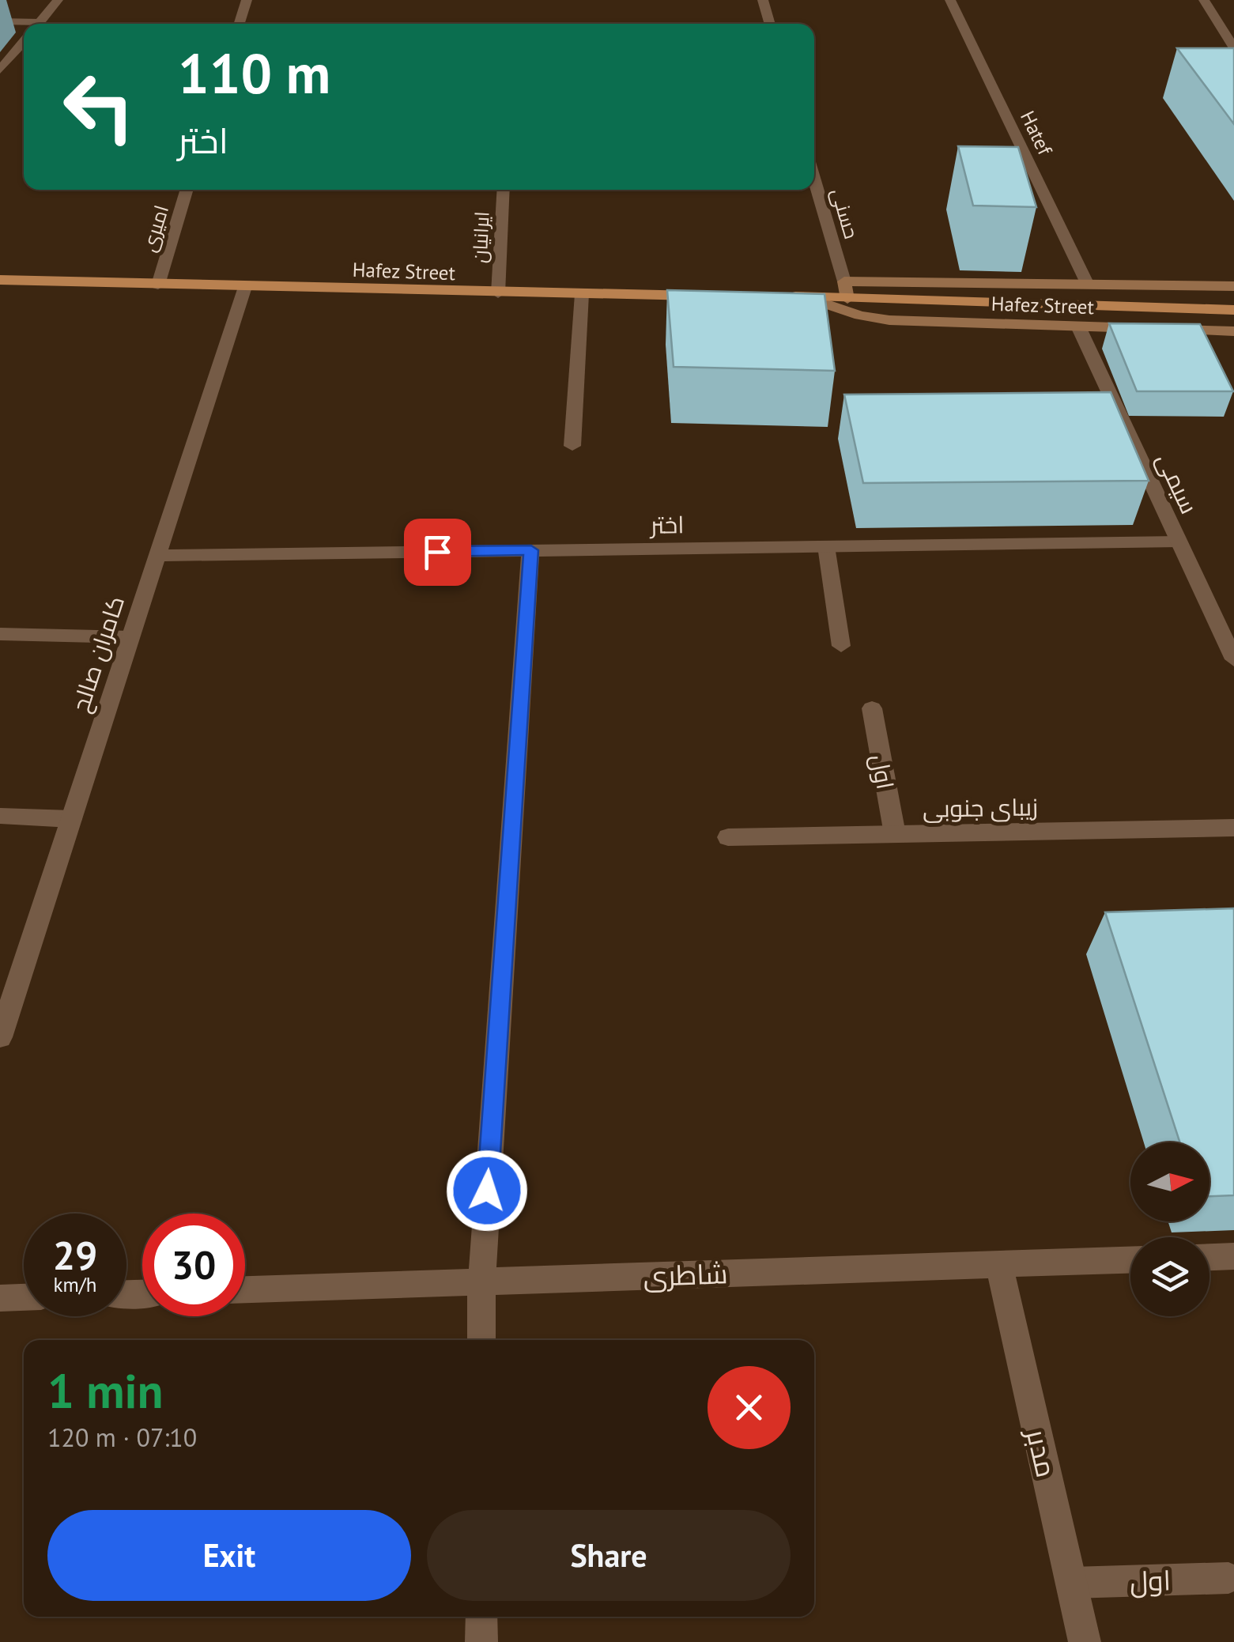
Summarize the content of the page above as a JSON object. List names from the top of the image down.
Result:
{
  "streets": {
    "main road": ["Hafez Street"],
    "street": [
      "Hatef",
      "حسنی",
      "امیری",
      "ایرانیان",
      "سیمی",
      "اختر",
      "کامران صالح",
      "اول",
      "زیبای جنوبی",
      "شاطری",
      "مدبر"
    ]
  },
  "crossings": [
    ["Hatef", "Hafez Street"],
    ["حسنی", "Hafez Street"],
    ["امیری", "Hafez Street"],
    ["ایرانیان", "Hafez Street"],
    ["Hafez Street", "سیمی"],
    ["Hafez Street", "کامران صالح"],
    ["سیمی", "اختر"],
    ["اختر", "کامران صالح"],
    ["اول", "زیبای جنوبی"],
    ["اول", "مدبر"],
    ["شاطری", "مدبر"]
  ],
  "north": "right",
  "page": {
    "turn": ["110 m", "اختر"],
    "speed": "29 km/h",
    "limit": "30",
    "heading": ["1 min", "120 m · 07:10"],
    "buttons": ["Exit", "Share"]
  }
}
